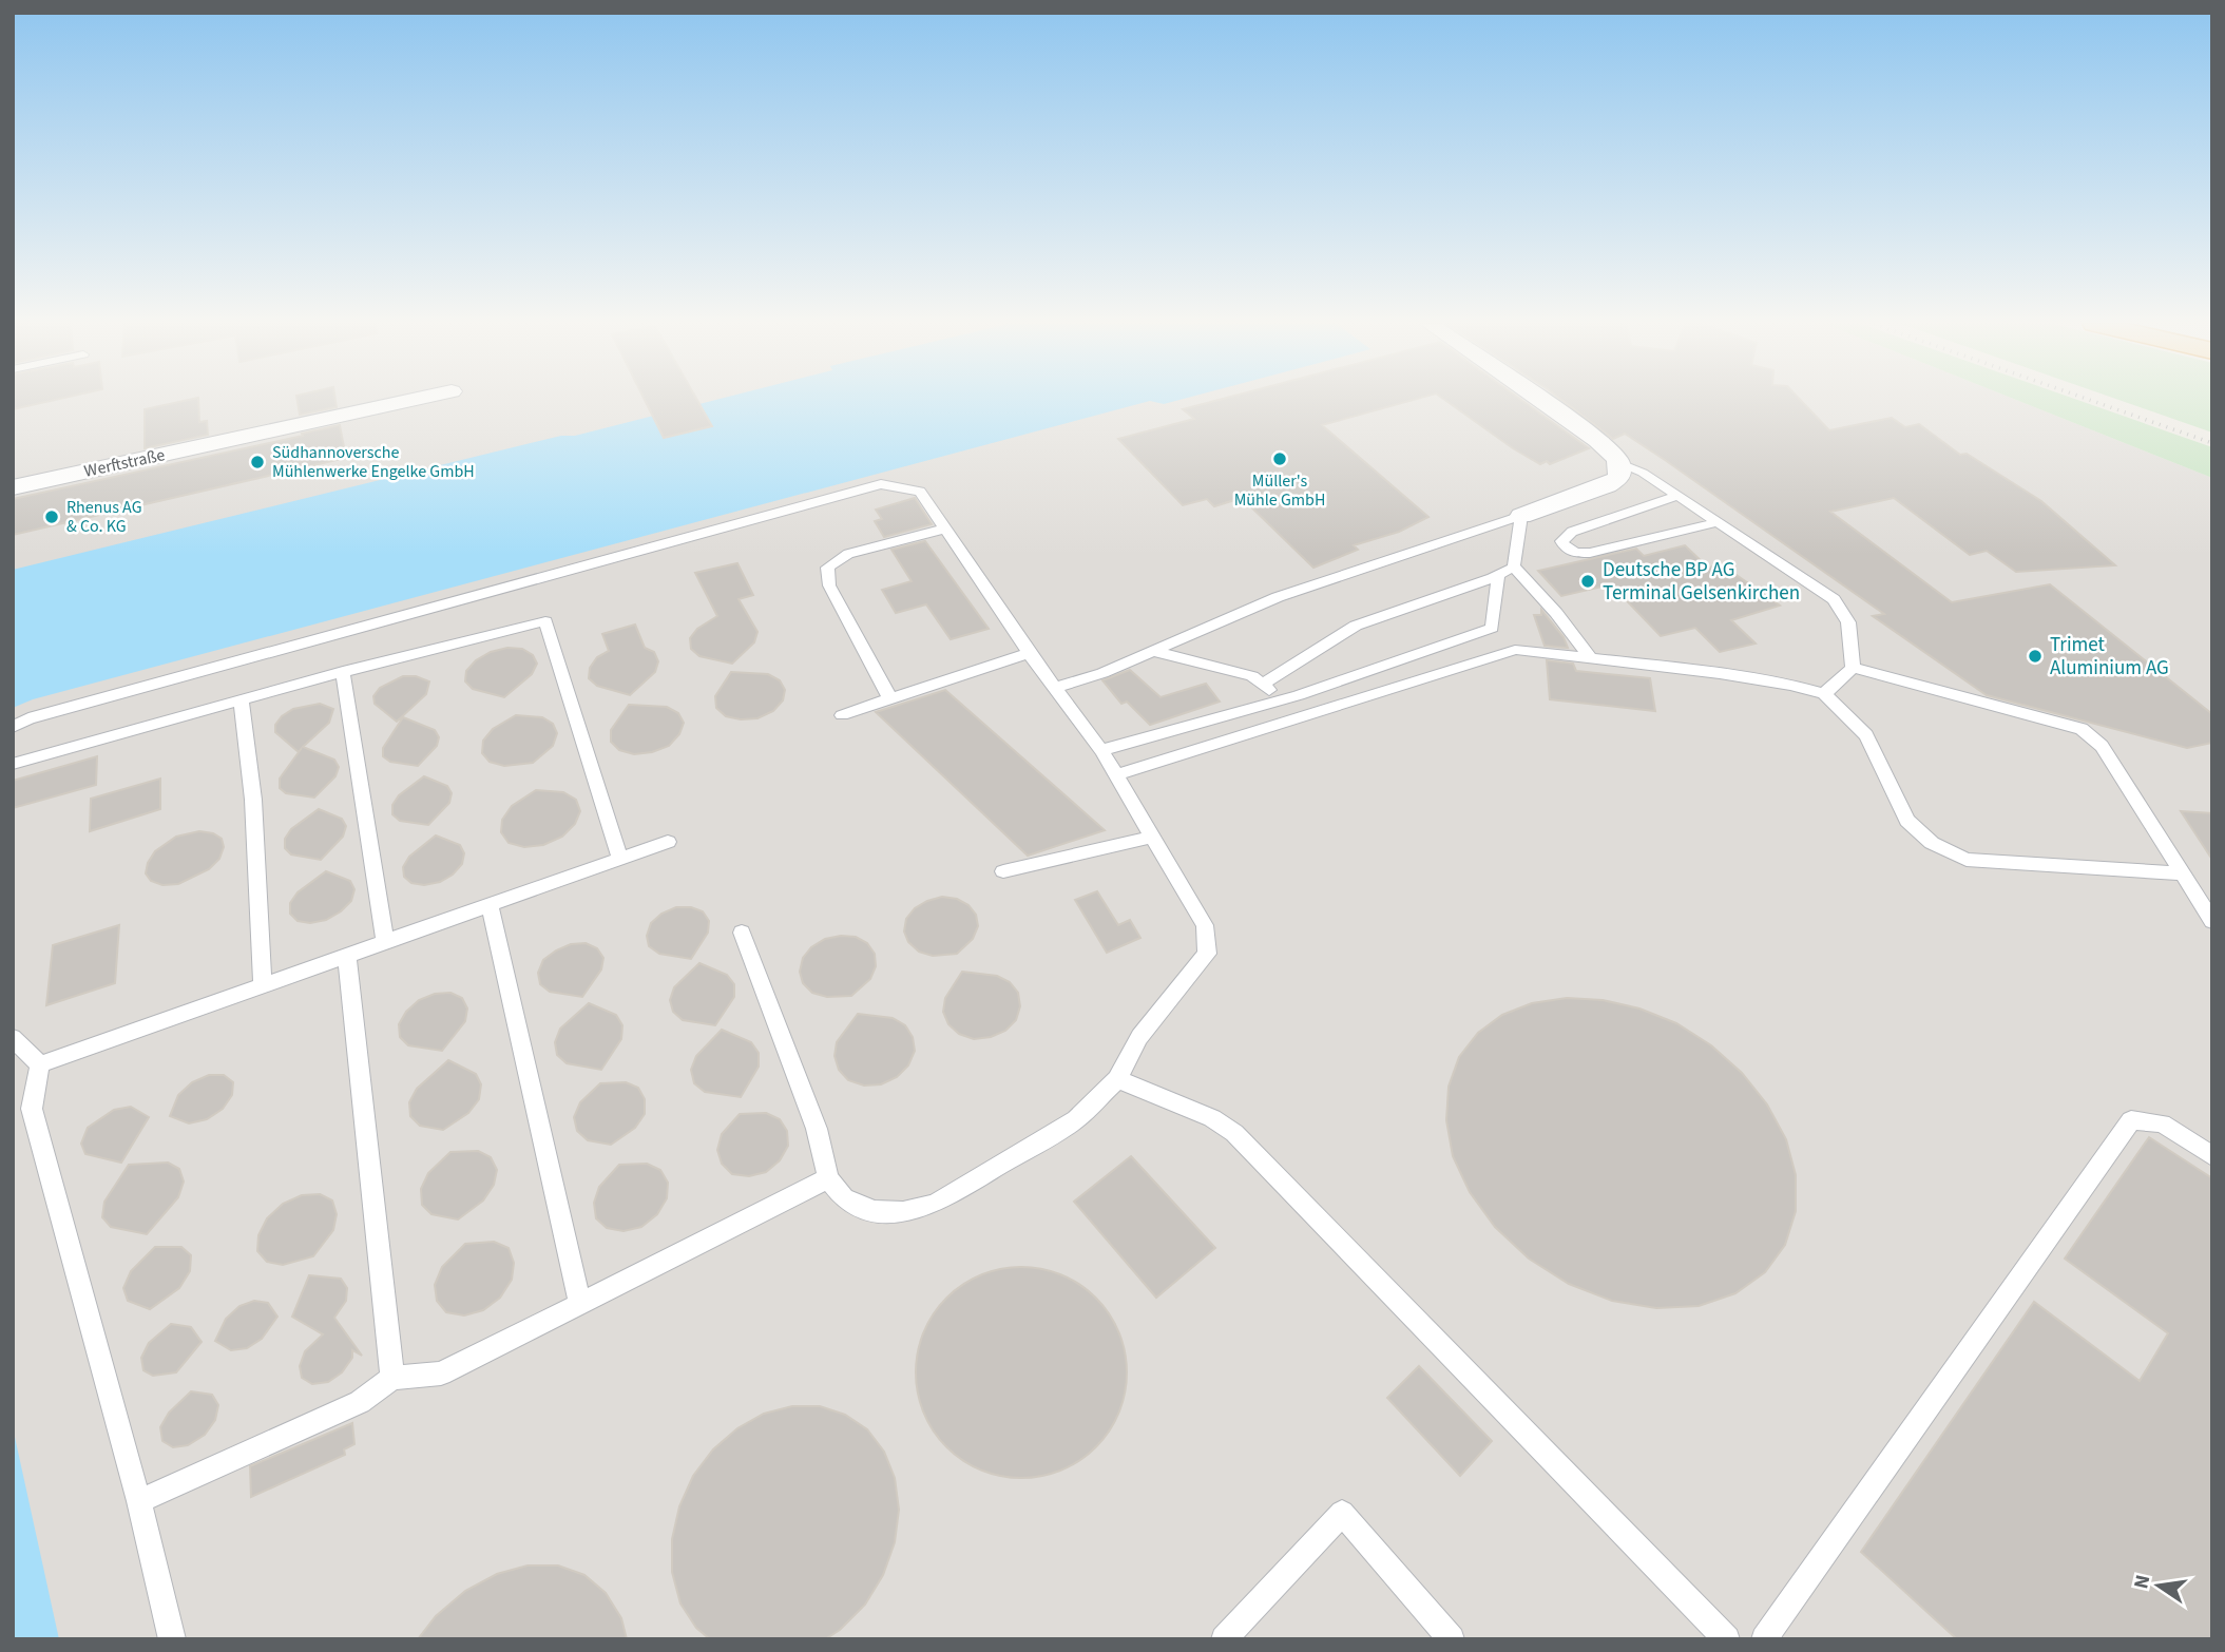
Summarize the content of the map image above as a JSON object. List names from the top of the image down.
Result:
{
  "streets": {
    "street": ["Werftstraße"]
  },
  "places": [
    "Müller's Mühle GmbH",
    "Südhannoversche Mühlenwerke Engelke GmbH",
    "Rhenus AG & Co. KG",
    "Deutsche BP AG Terminal Gelsenkirchen",
    "Trimet Aluminium AG"
  ],
  "north": "left"
}
